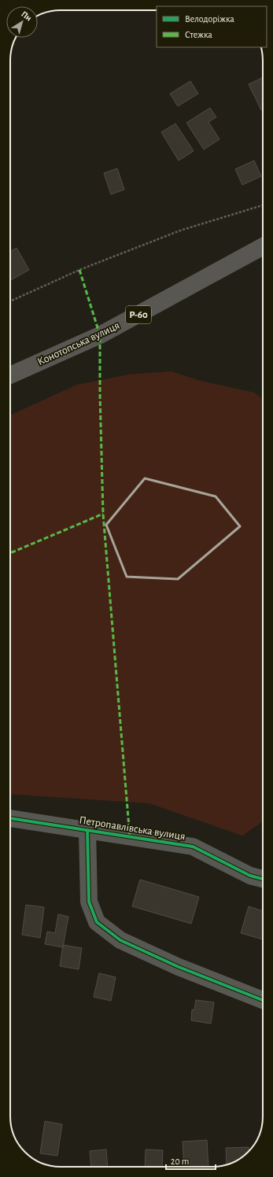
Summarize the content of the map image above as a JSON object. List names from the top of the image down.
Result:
{
  "streets": {
    "main road": ["Р-60", "Конотопська вулиця"],
    "street": ["Петропавлівська вулиця"]
  },
  "legend": ["Велодоріжка", "Стежка"],
  "scale_bar": "20 m",
  "north": "top right"
}
